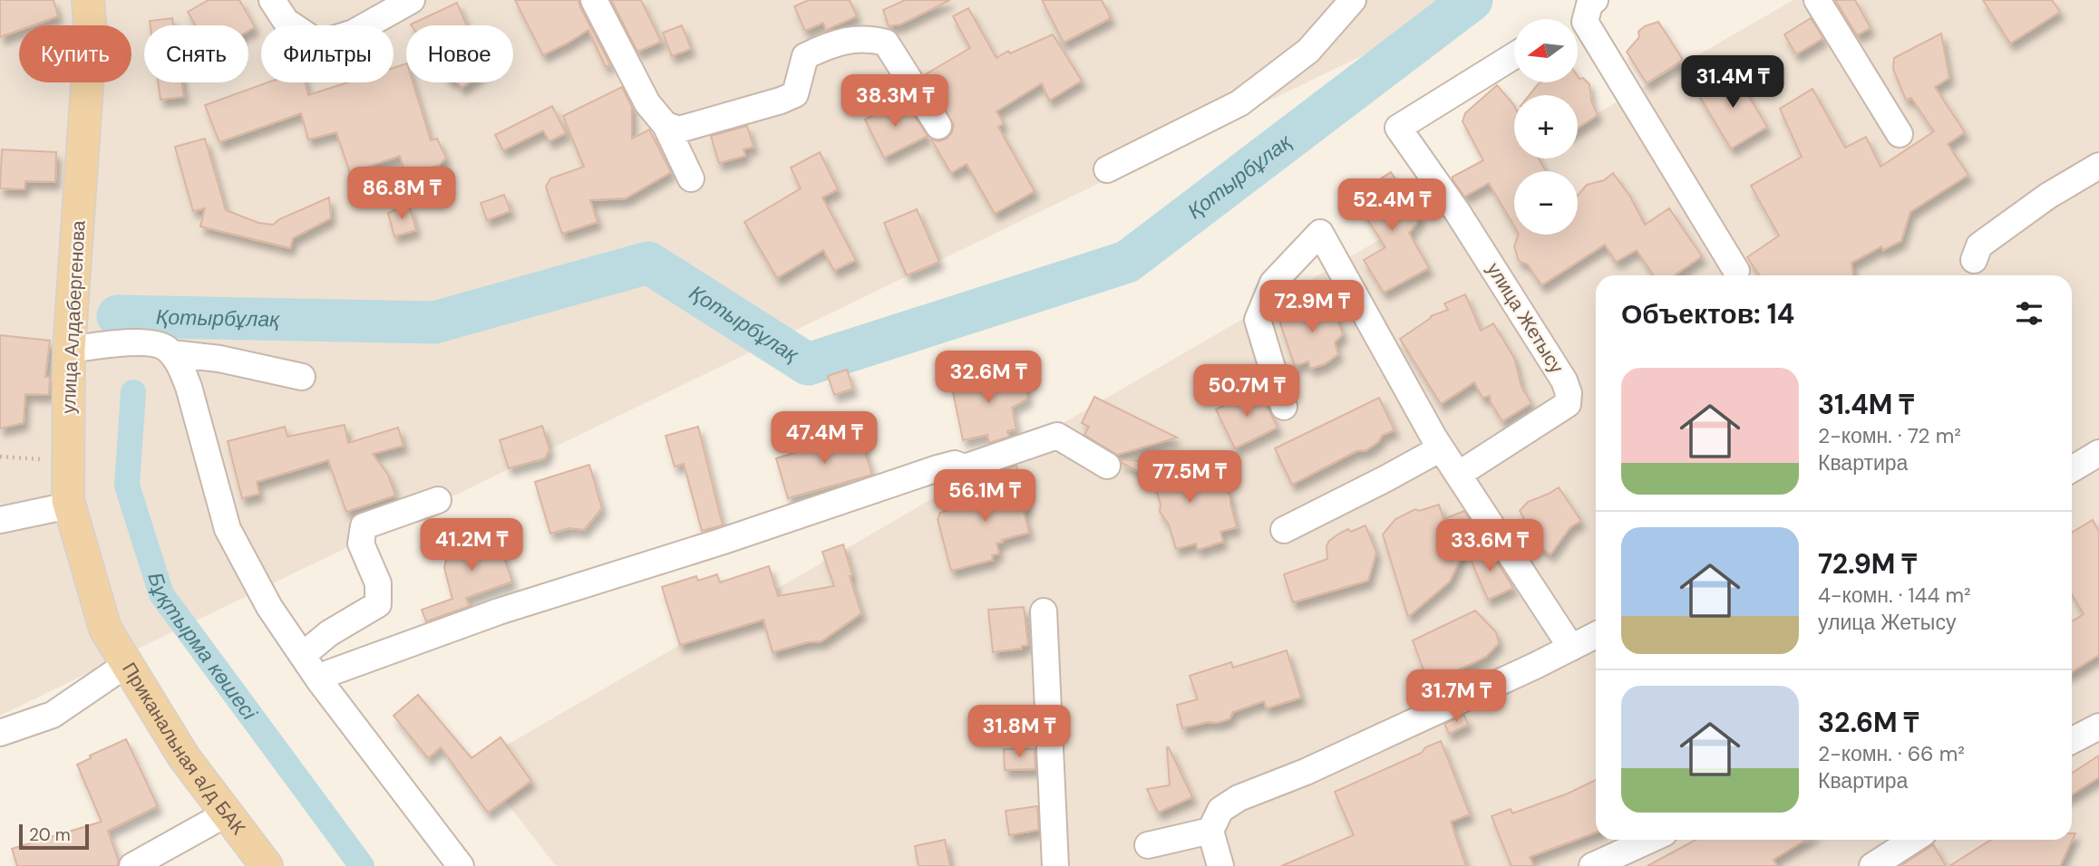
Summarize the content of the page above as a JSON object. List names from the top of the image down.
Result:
{
  "streets": {
    "main road": ["улица Алдабергенова", "Приканальная а/д БАК"],
    "street": ["улица Жетысу"]
  },
  "crossings": [
    ["улица Алдабергенова", "Приканальная а/д БАК"]
  ],
  "water": ["Қотырбұлақ", "Бұқтырма көшесі"],
  "scale_bar": "20 m",
  "north": "left",
  "page": {
    "map_buttons": ["+", "−"],
    "chip": [
      "Купить",
      "Снять",
      "Фильтры",
      "Новое"
    ],
    "price": [
      "31.4M ₸",
      "38.3M ₸",
      "86.8M ₸",
      "52.4M ₸",
      "72.9M ₸",
      "32.6M ₸",
      "50.7M ₸",
      "47.4M ₸",
      "77.5M ₸",
      "56.1M ₸",
      "41.2M ₸",
      "33.6M ₸",
      "31.7M ₸",
      "31.8M ₸"
    ],
    "heading": "Объектов: 14",
    "list": [
      {
        "name": "31.4M ₸",
        "note": "2-комн. · 72 m² · Квартира"
      },
      {
        "name": "72.9M ₸",
        "note": "4-комн. · 144 m² · улица Жетысу"
      },
      {
        "name": "32.6M ₸",
        "note": "2-комн. · 66 m² · Квартира"
      }
    ],
    "scale": "20 m"
  }
}
